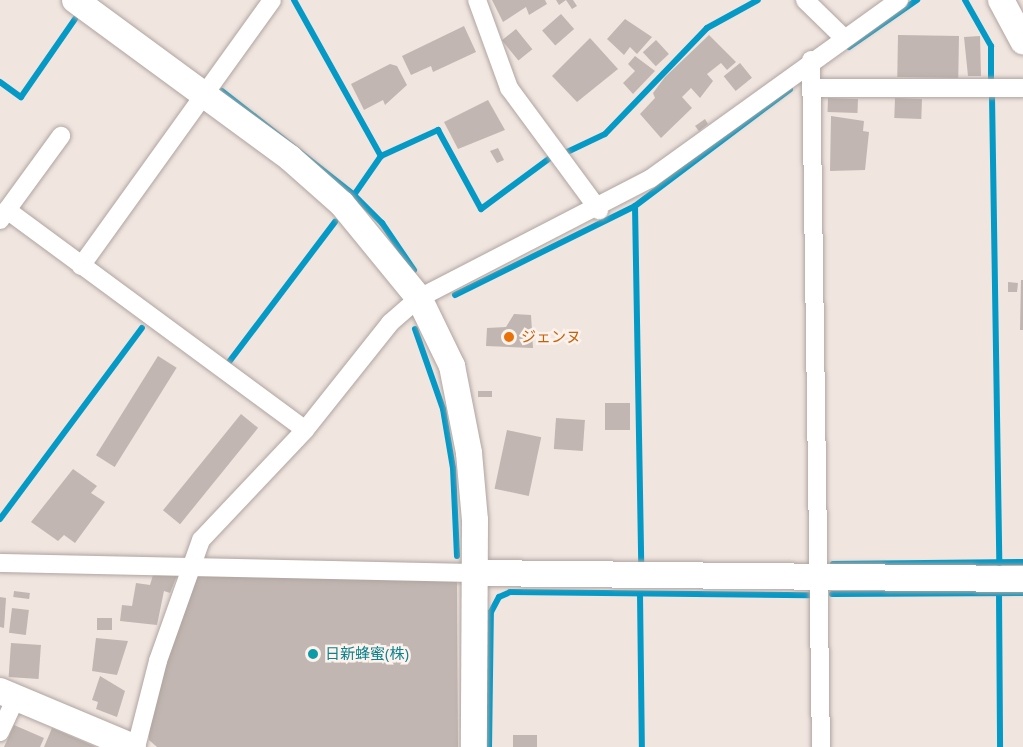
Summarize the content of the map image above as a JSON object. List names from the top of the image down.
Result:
{
  "places": ["ジェンヌ", "日新蜂蜜(株)"]
}
